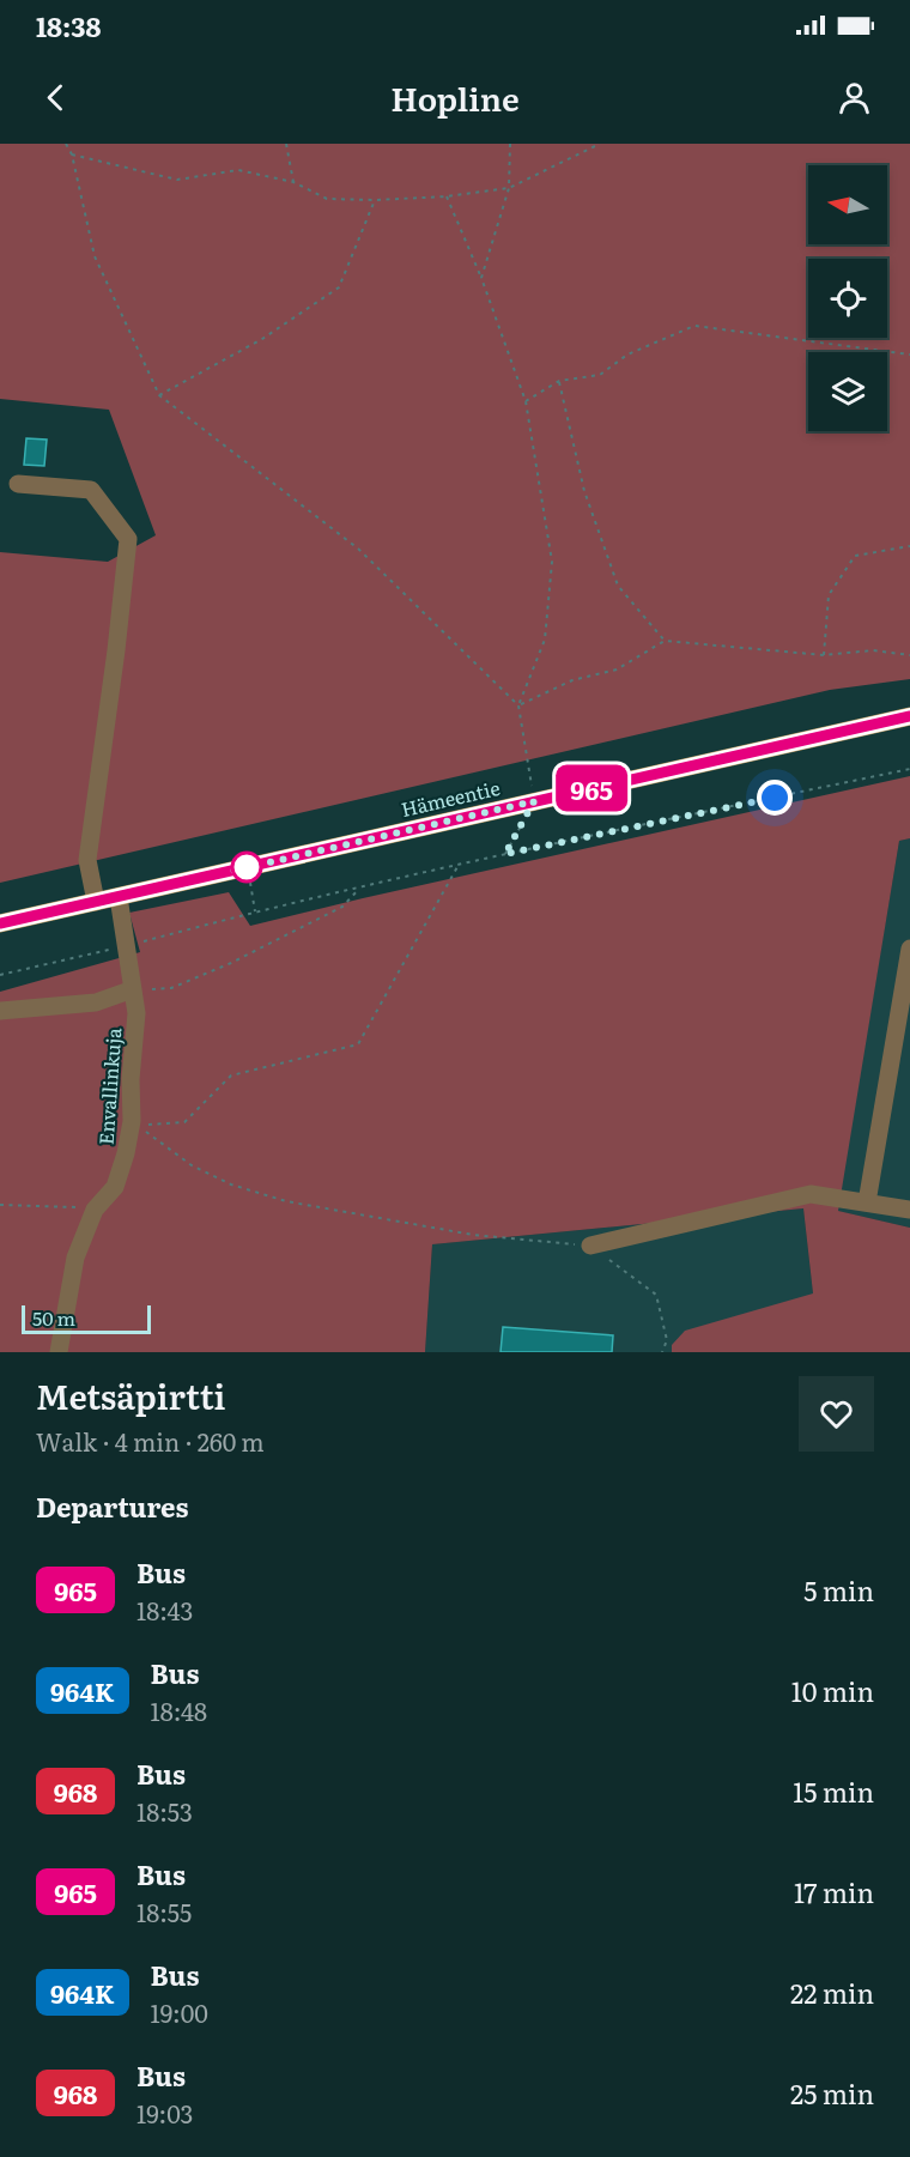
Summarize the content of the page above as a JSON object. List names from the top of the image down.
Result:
{
  "streets": {
    "main road": ["Hämeentie"],
    "street": ["Envallinkuja"]
  },
  "crossings": [
    ["Hämeentie", "Envallinkuja"]
  ],
  "lines": ["bus line 965"],
  "scale_bar": "50 m",
  "north": "left",
  "page": {
    "status": "18:38",
    "header": "Hopline",
    "on_map": "965",
    "scale": "50 m",
    "heading": [
      ["Metsäpirtti", "Walk · 4 min · 260 m"],
      "Departures"
    ],
    "list": [
      {
        "mark": "965",
        "name": "Bus",
        "note": "18:43",
        "value": "5 min"
      },
      {
        "mark": "964K",
        "name": "Bus",
        "note": "18:48",
        "value": "10 min"
      },
      {
        "mark": "968",
        "name": "Bus",
        "note": "18:53",
        "value": "15 min"
      },
      {
        "mark": "965",
        "name": "Bus",
        "note": "18:55",
        "value": "17 min"
      },
      {
        "mark": "964K",
        "name": "Bus",
        "note": "19:00",
        "value": "22 min"
      },
      {
        "mark": "968",
        "name": "Bus",
        "note": "19:03",
        "value": "25 min"
      }
    ]
  }
}
